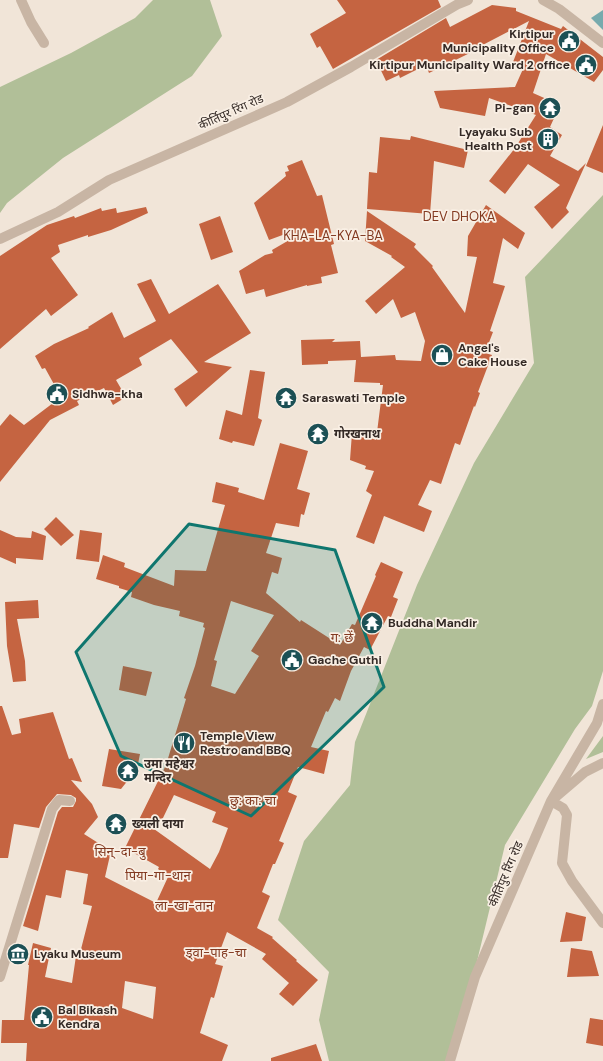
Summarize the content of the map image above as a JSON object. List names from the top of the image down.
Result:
{
  "streets": {
    "street": ["कीर्तिपुर रिंग रोड"]
  },
  "districts": [
    "DEV DHOKA",
    "KHA-LA-KYA-BA",
    "ग: छें",
    "छु: का: चा",
    "सिन्-दा-बु",
    "पिया-गा-थान",
    "ला-खा-तान",
    "ड्वा-पाह-चा"
  ],
  "places": {
    "public building": [
      "Kirtipur Municipality Office",
      "Kirtipur Municipality Ward 2 office",
      "Sidhwa-kha",
      "Gache Guthi",
      "Bal Bikash Kendra"
    ],
    "temple": [
      "Pi-gan",
      "Saraswati Temple",
      "गोरखनाथ",
      "Buddha Mandir",
      "उमा महेश्वर मन्दिर",
      "ख्यली दाया"
    ],
    "building": ["Lyayaku Sub Health Post"],
    "shop": ["Angel's Cake House"],
    "restaurant": ["Temple View Restro and BBQ"],
    "museum": ["Lyaku Museum"]
  }
}
